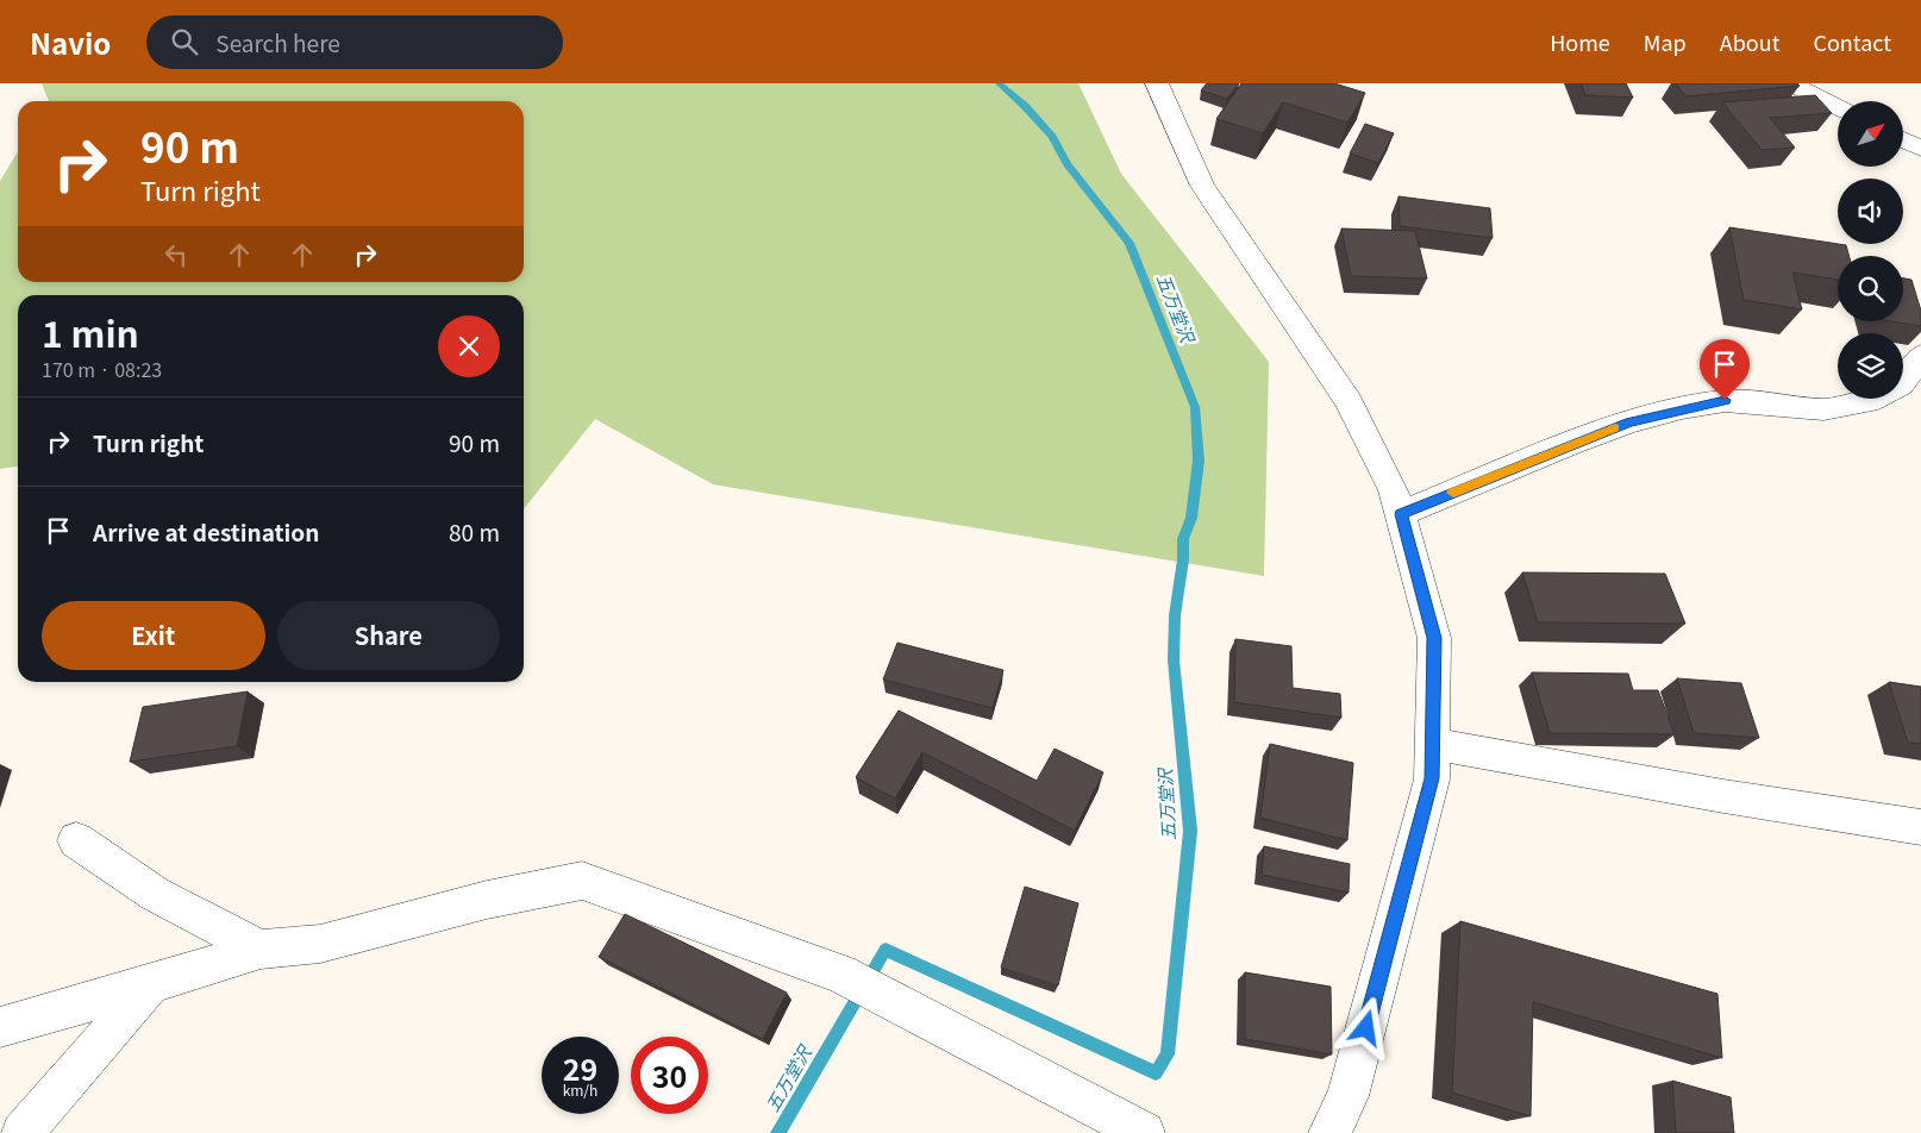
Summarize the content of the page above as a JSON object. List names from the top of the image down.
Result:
{
  "water": ["五万堂沢"],
  "north": "top right",
  "page": {
    "header": "Navio",
    "search": "Search here",
    "nav": [
      "Home",
      "Map",
      "About",
      "Contact"
    ],
    "turn": ["90 m", "Turn right"],
    "heading": ["1 min", "170 m · 08:23"],
    "list": [
      {
        "name": "Turn right",
        "value": "90 m"
      },
      {
        "name": "Arrive at destination",
        "value": "80 m"
      }
    ],
    "buttons": ["Exit", "Share"],
    "speed": "29 km/h",
    "limit": "30"
  }
}
